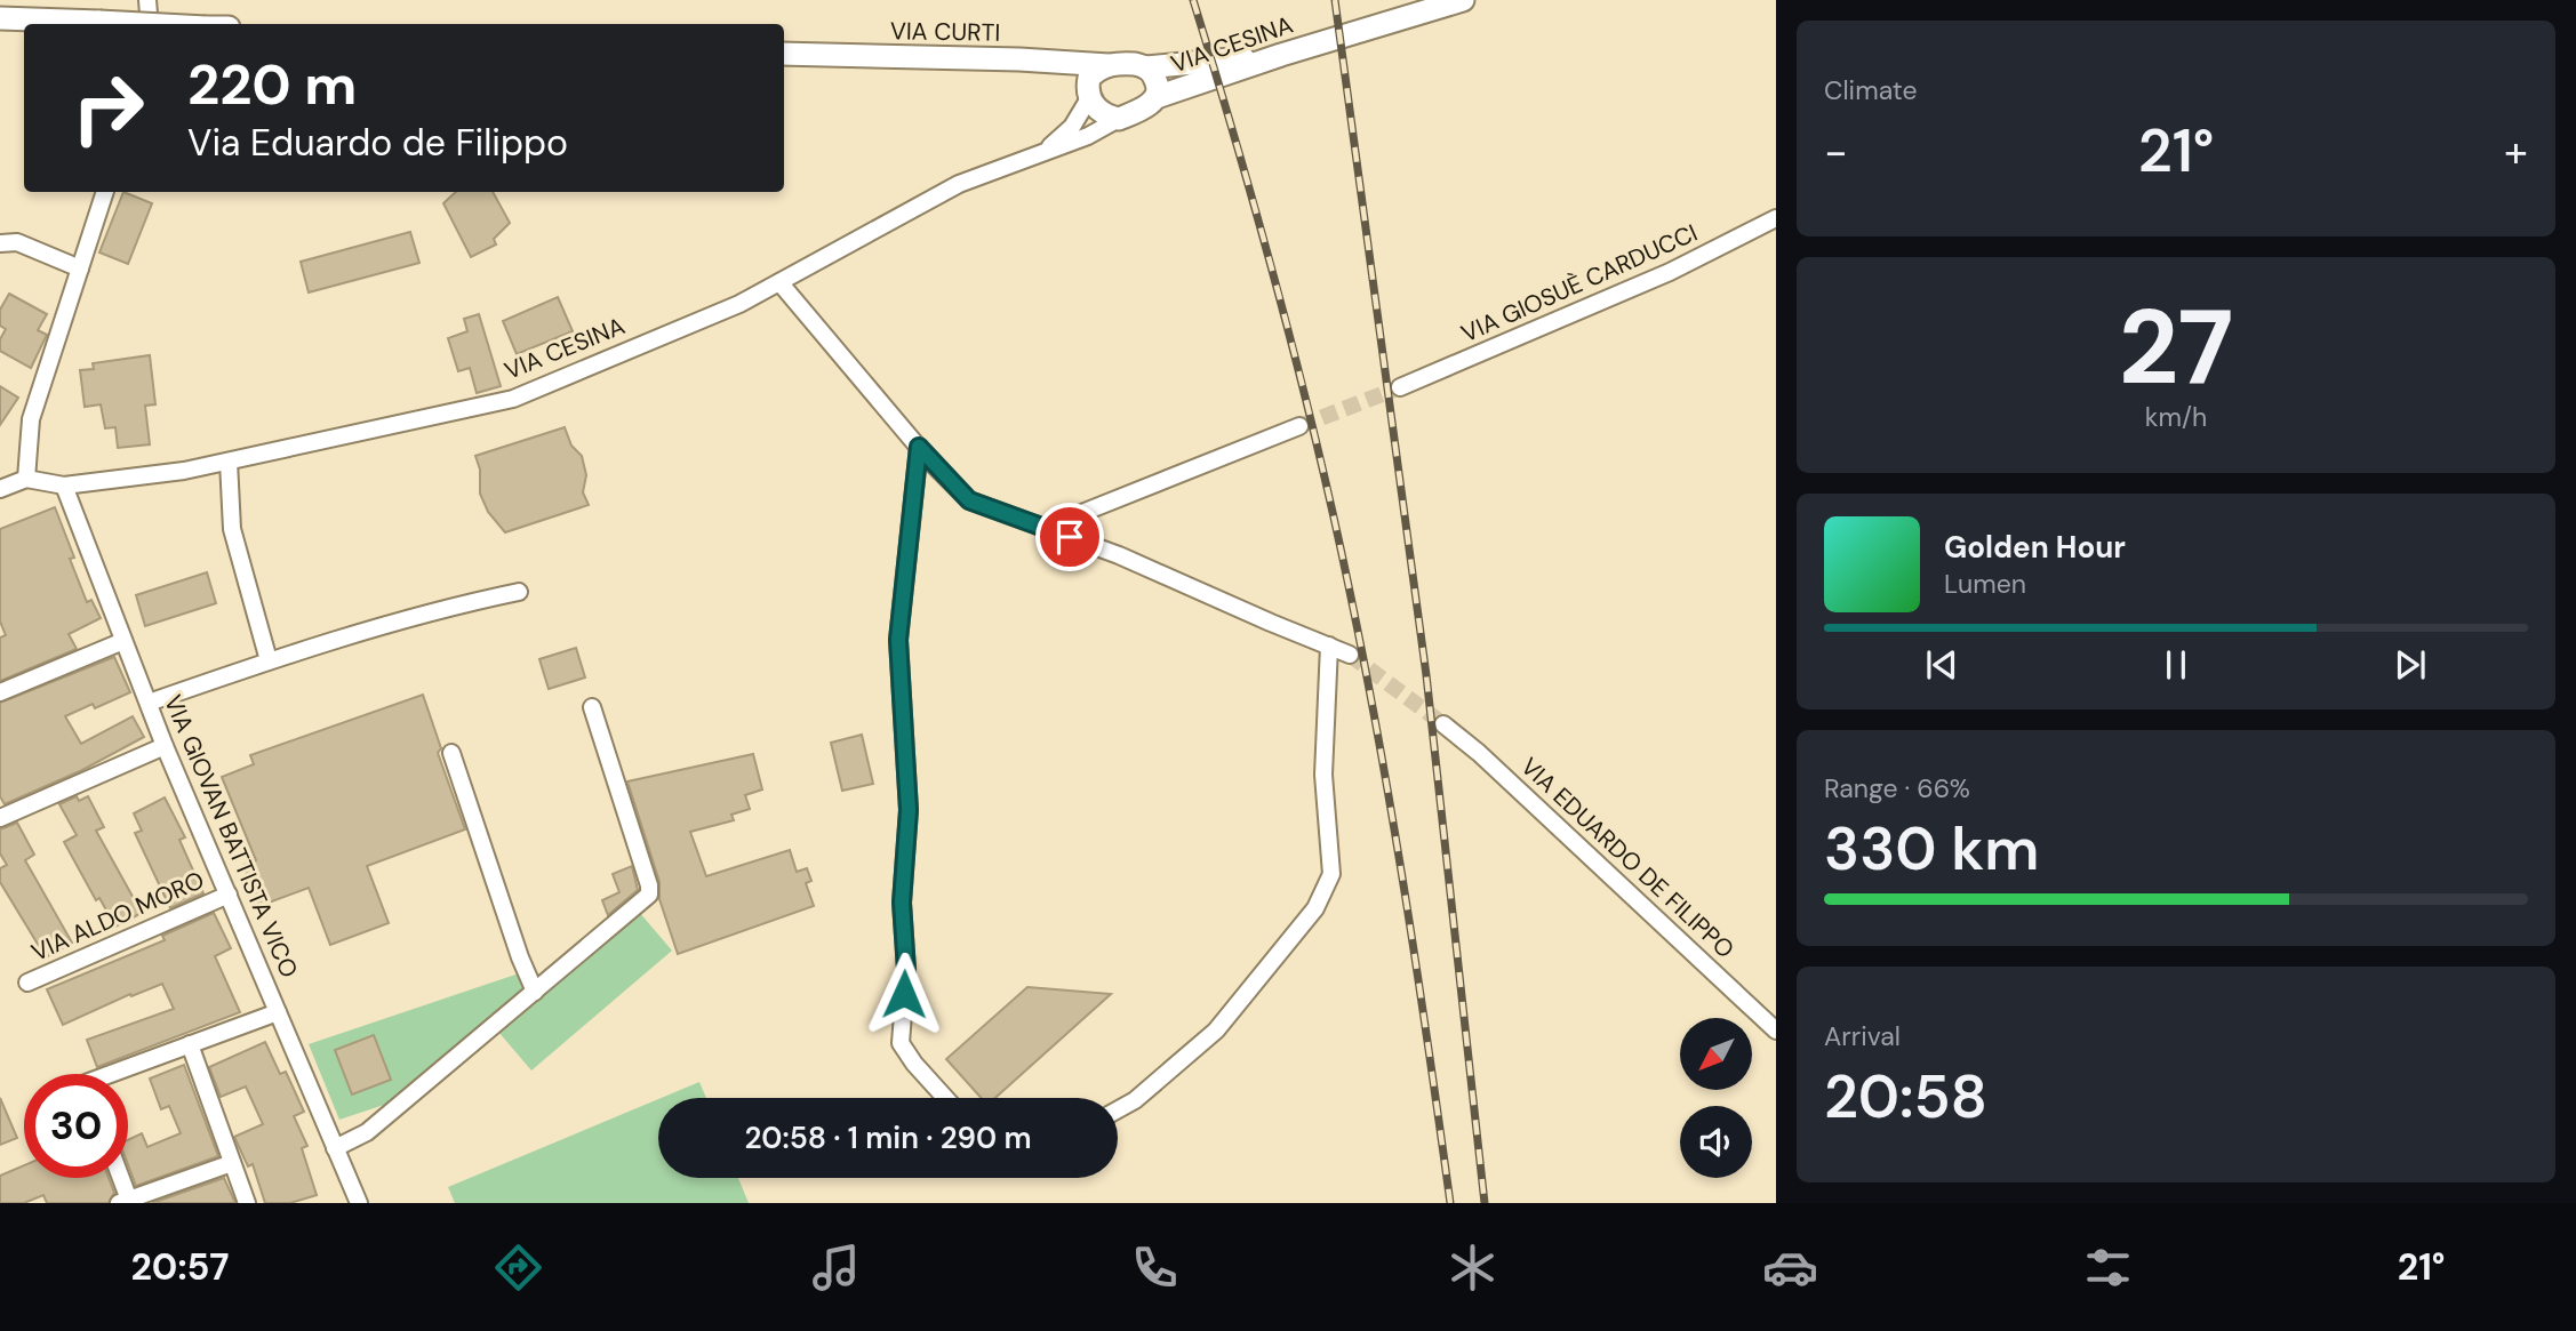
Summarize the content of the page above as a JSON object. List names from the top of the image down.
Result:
{
  "streets": {
    "main road": ["VIA CURTI", "VIA CESINA"],
    "street": [
      "VIA GIOSUÈ CARDUCCI",
      "VIA GIOVAN BATTISTA VICO",
      "VIA EDUARDO DE FILIPPO",
      "VIA ALDO MORO"
    ]
  },
  "crossings": [
    ["VIA CURTI", "VIA CESINA"],
    ["VIA CESINA", "VIA GIOVAN BATTISTA VICO"],
    ["VIA GIOVAN BATTISTA VICO", "VIA ALDO MORO"]
  ],
  "north": "bottom left",
  "page": {
    "tile": [
      "Climate",
      ["27", "km/h"],
      ["Range · 66%", "330 km"],
      ["Arrival", "20:58"]
    ],
    "turn": ["220 m", "Via Eduardo de Filippo"],
    "heat": ["−", "21°", "+"],
    "song": ["Golden Hour", "Lumen"],
    "limit": "30",
    "trip": "20:58 · 1 min · 290 m",
    "tabs": ["20:57", "21°"]
  }
}
